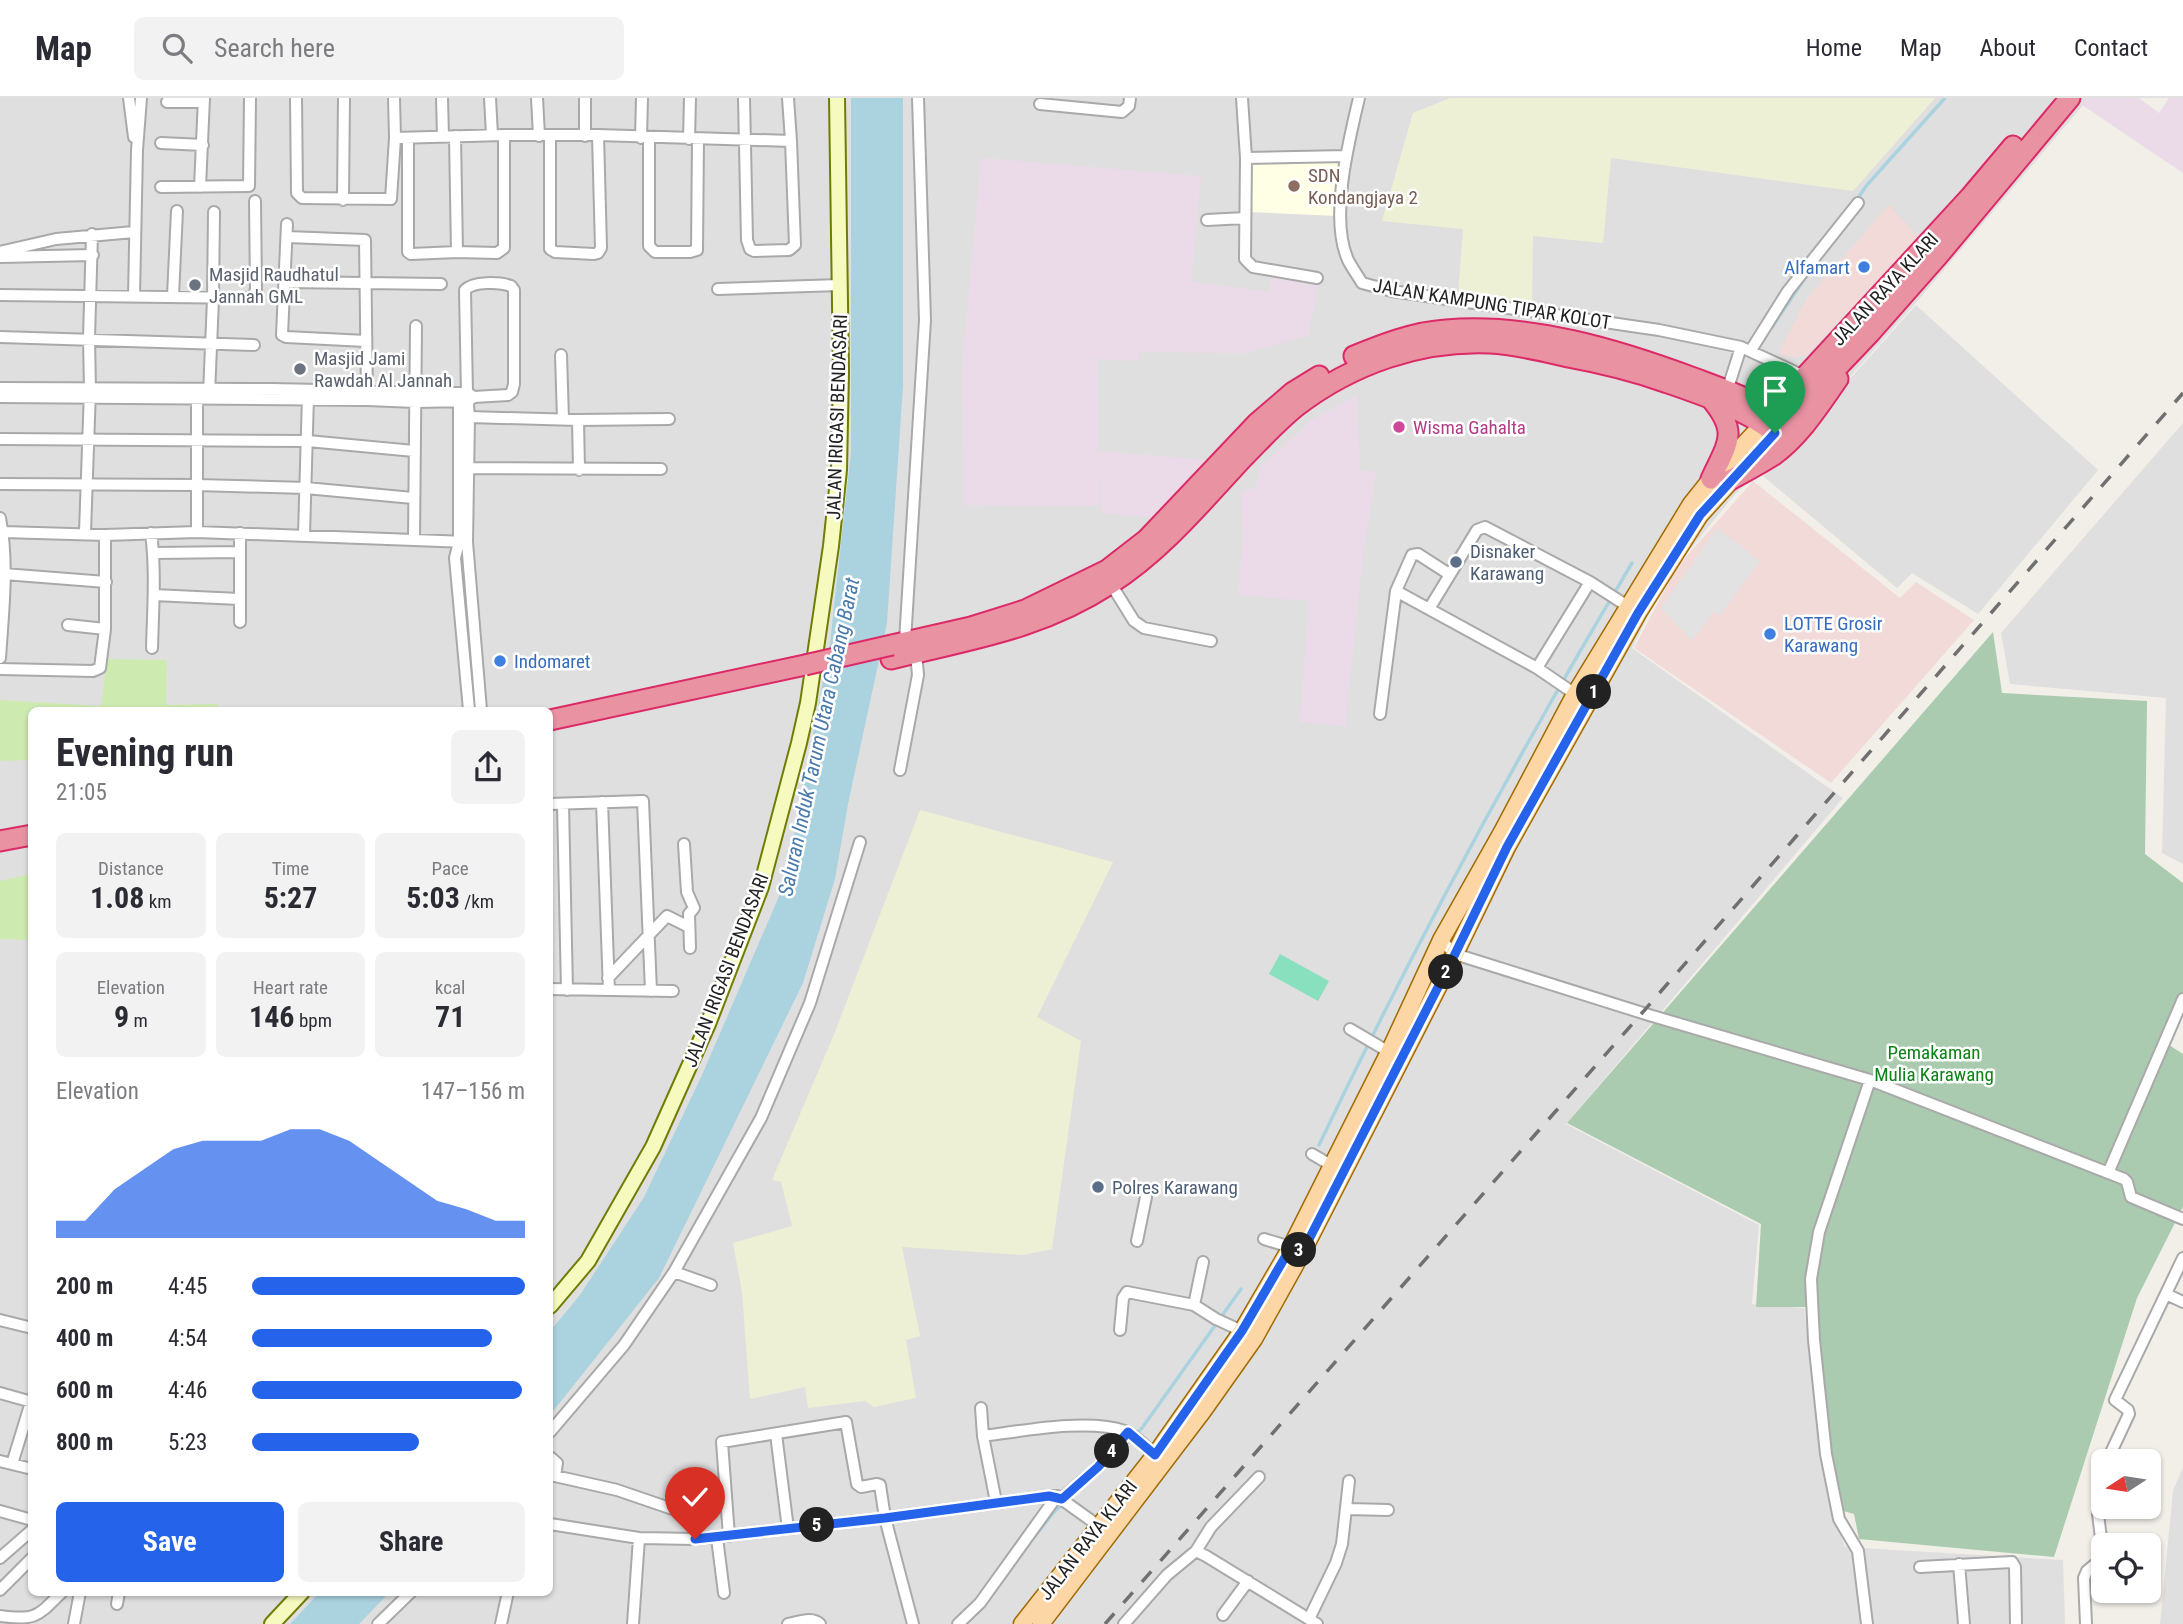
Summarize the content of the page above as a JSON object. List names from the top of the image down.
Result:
{
  "streets": {
    "highway": ["JALAN RAYA KLARI"],
    "street": ["JALAN KAMPUNG TIPAR KOLOT", "JALAN IRIGASI BENDASARI"]
  },
  "crossings": [
    ["JALAN RAYA KLARI", "JALAN KAMPUNG TIPAR KOLOT"]
  ],
  "water": ["Saluran Induk Tarum Utara Cabang Barat"],
  "parks": ["Pemakaman Mulia Karawang"],
  "places": [
    "SDN Kondangjaya 2",
    "Alfamart",
    "Masjid Raudhatul Jannah GML",
    "Masjid Jami Rawdah Al Jannah",
    "Wisma Gahalta",
    "Disnaker Karawang",
    "LOTTE Grosir Karawang",
    "Indomaret",
    "Polres Karawang"
  ],
  "north": "left",
  "page": {
    "header": "Map",
    "search": "Search here",
    "nav": [
      "Home",
      "Map",
      "About",
      "Contact"
    ],
    "pins": [
      "1",
      "2",
      "3",
      "4",
      "5"
    ],
    "heading": ["Evening run", "21:05"],
    "stats": [
      ["Distance", "1.08 km"],
      ["Time", "5:27"],
      ["Pace", "5:03 /km"],
      ["Elevation", "9 m"],
      ["Heart rate", "146 bpm"],
      ["kcal", "71"]
    ],
    "chart": ["Elevation", "147–156 m"],
    "list": [
      {
        "name": "200 m",
        "note": "4:45"
      },
      {
        "name": "400 m",
        "note": "4:54"
      },
      {
        "name": "600 m",
        "note": "4:46"
      },
      {
        "name": "800 m",
        "note": "5:23"
      }
    ],
    "buttons": ["Save", "Share"]
  }
}
